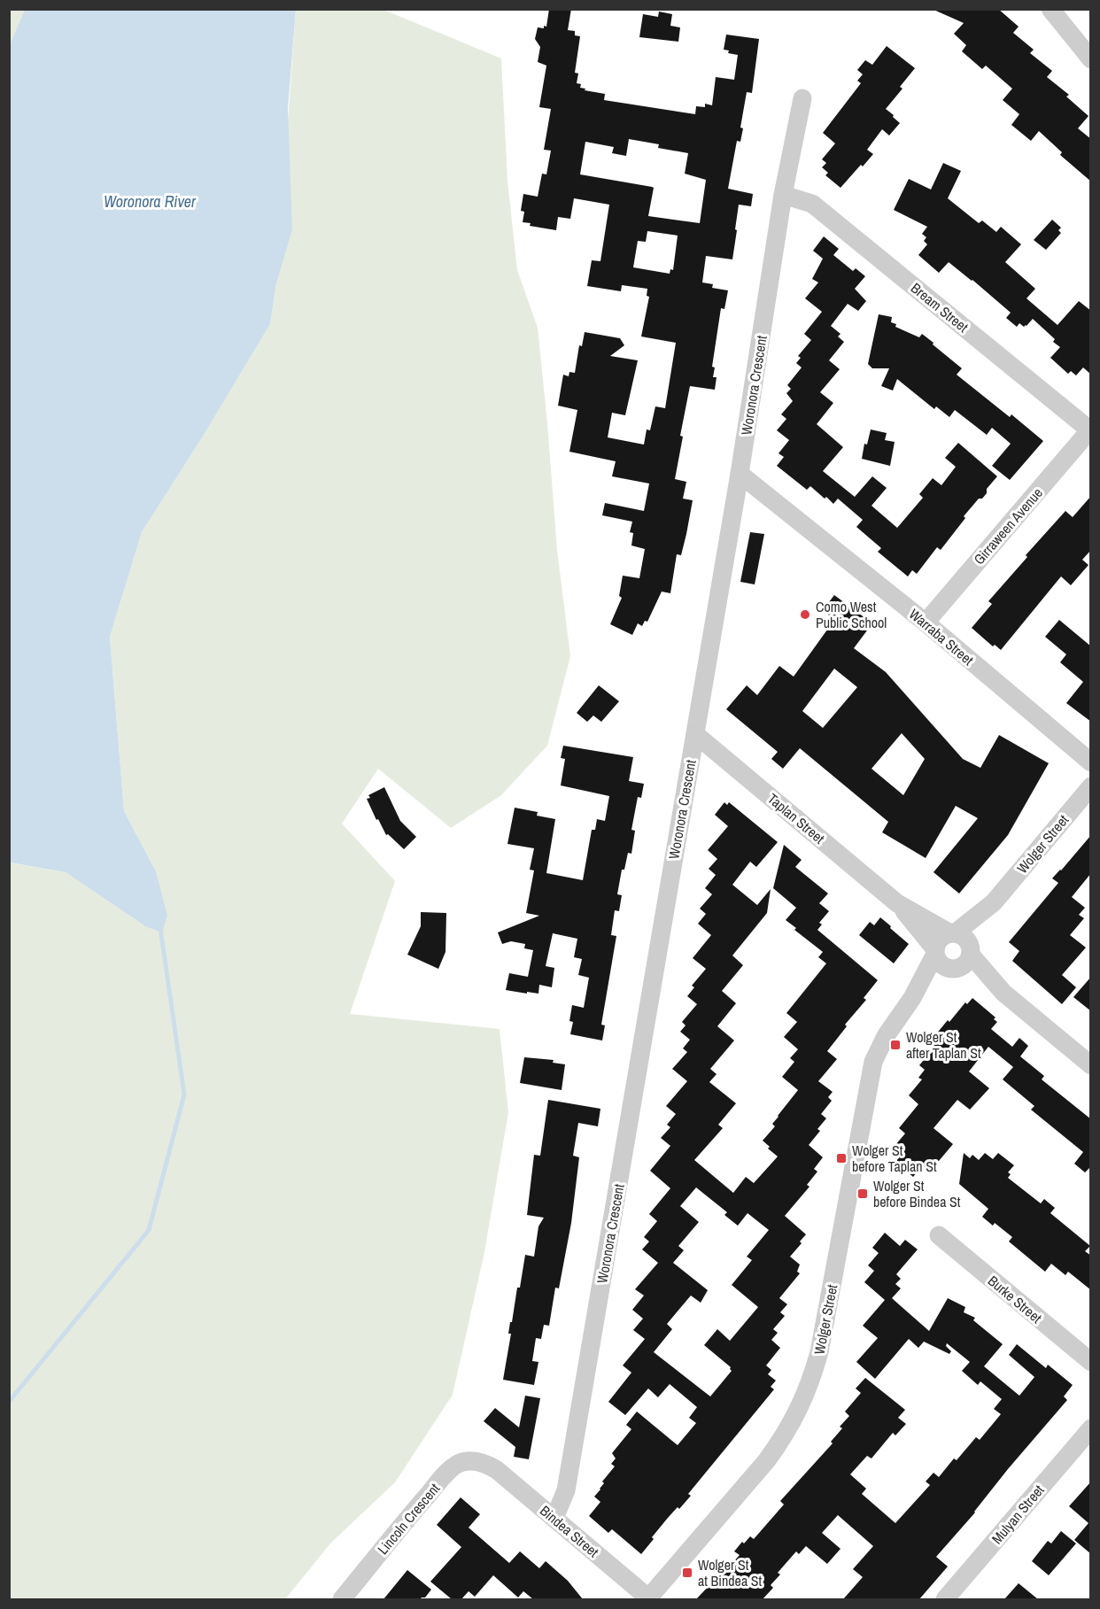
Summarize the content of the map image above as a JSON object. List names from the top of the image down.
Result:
{
  "streets": {
    "street": [
      "Bream Street",
      "Woronora Crescent",
      "Girraween Avenue",
      "Warraba Street",
      "Taplan Street",
      "Wolger Street",
      "Burke Street",
      "Mulyan Street",
      "Lincoln Crescent",
      "Bindea Street"
    ]
  },
  "crossings": [
    ["Bream Street", "Woronora Crescent"],
    ["Bream Street", "Girraween Avenue"],
    ["Woronora Crescent", "Warraba Street"],
    ["Woronora Crescent", "Taplan Street"],
    ["Woronora Crescent", "Bindea Street"],
    ["Girraween Avenue", "Warraba Street"],
    ["Taplan Street", "Wolger Street"],
    ["Wolger Street", "Bindea Street"],
    ["Lincoln Crescent", "Bindea Street"]
  ],
  "water": ["Woronora River"],
  "places": {
    "other": ["Como West Public School"],
    "transit": [
      "Wolger St after Taplan St",
      "Wolger St before Taplan St",
      "Wolger St before Bindea St",
      "Wolger St at Bindea St"
    ]
  }
}
